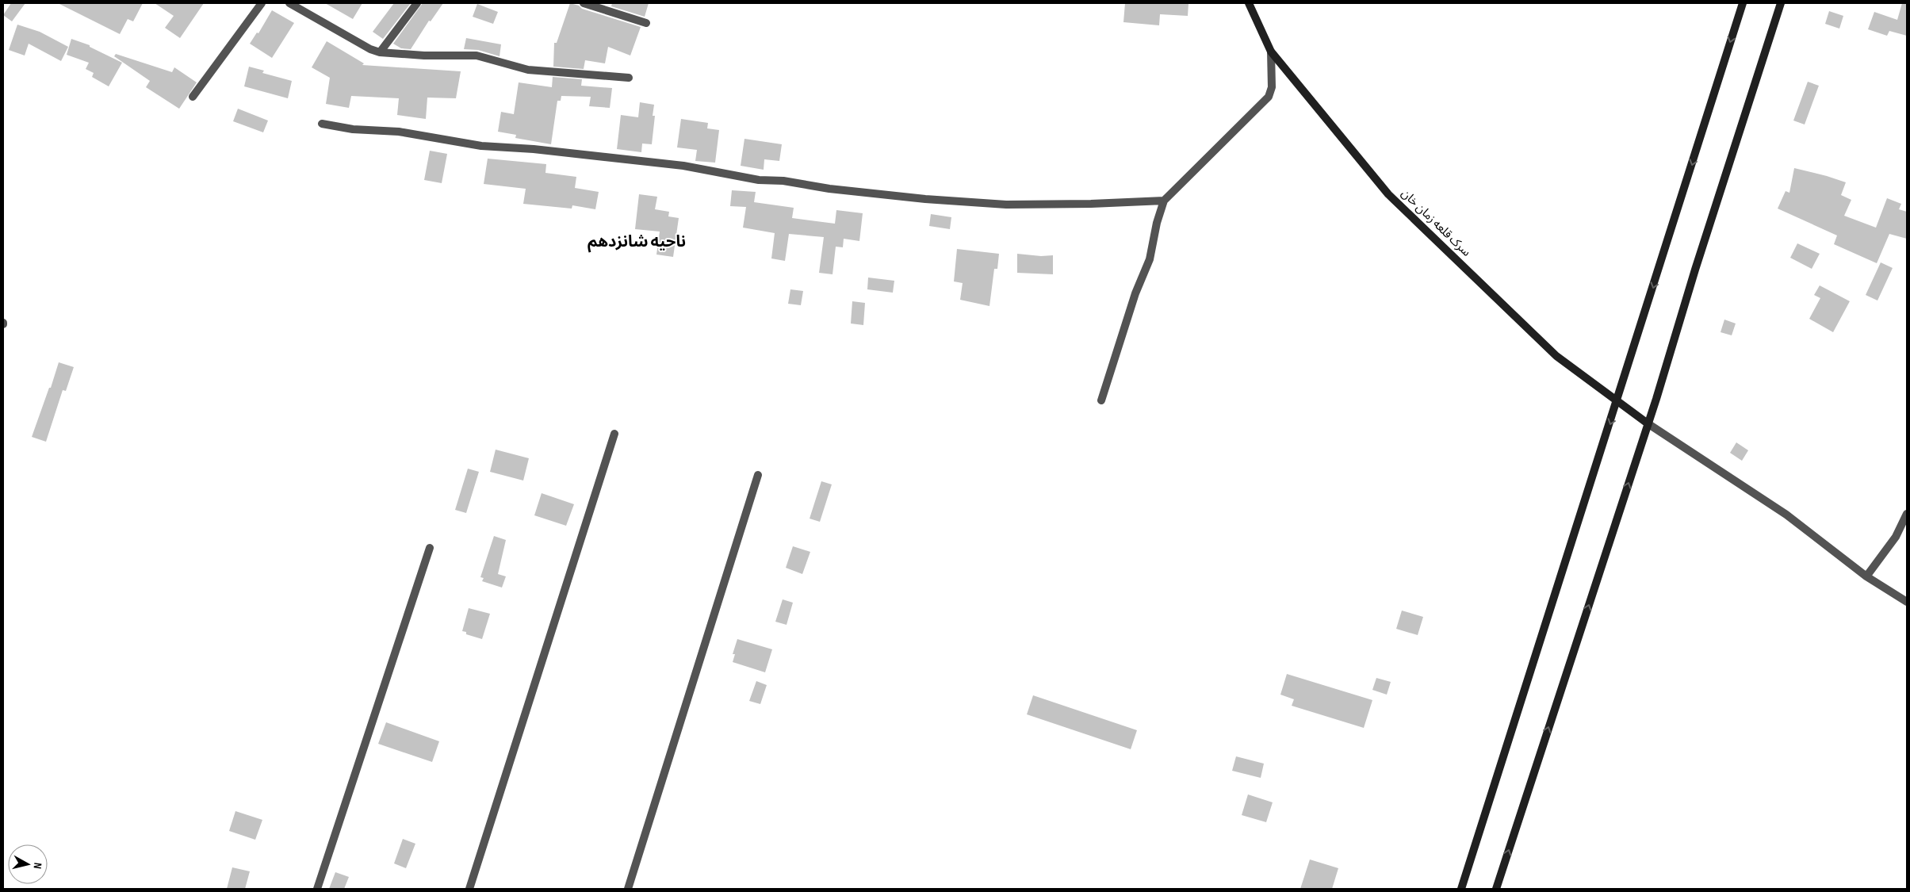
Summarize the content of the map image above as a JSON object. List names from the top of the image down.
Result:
{
  "streets": {
    "main road": ["سرک قلعه زمان خان"]
  },
  "districts": ["ناحیه شانزدهم"],
  "north": "right"
}
